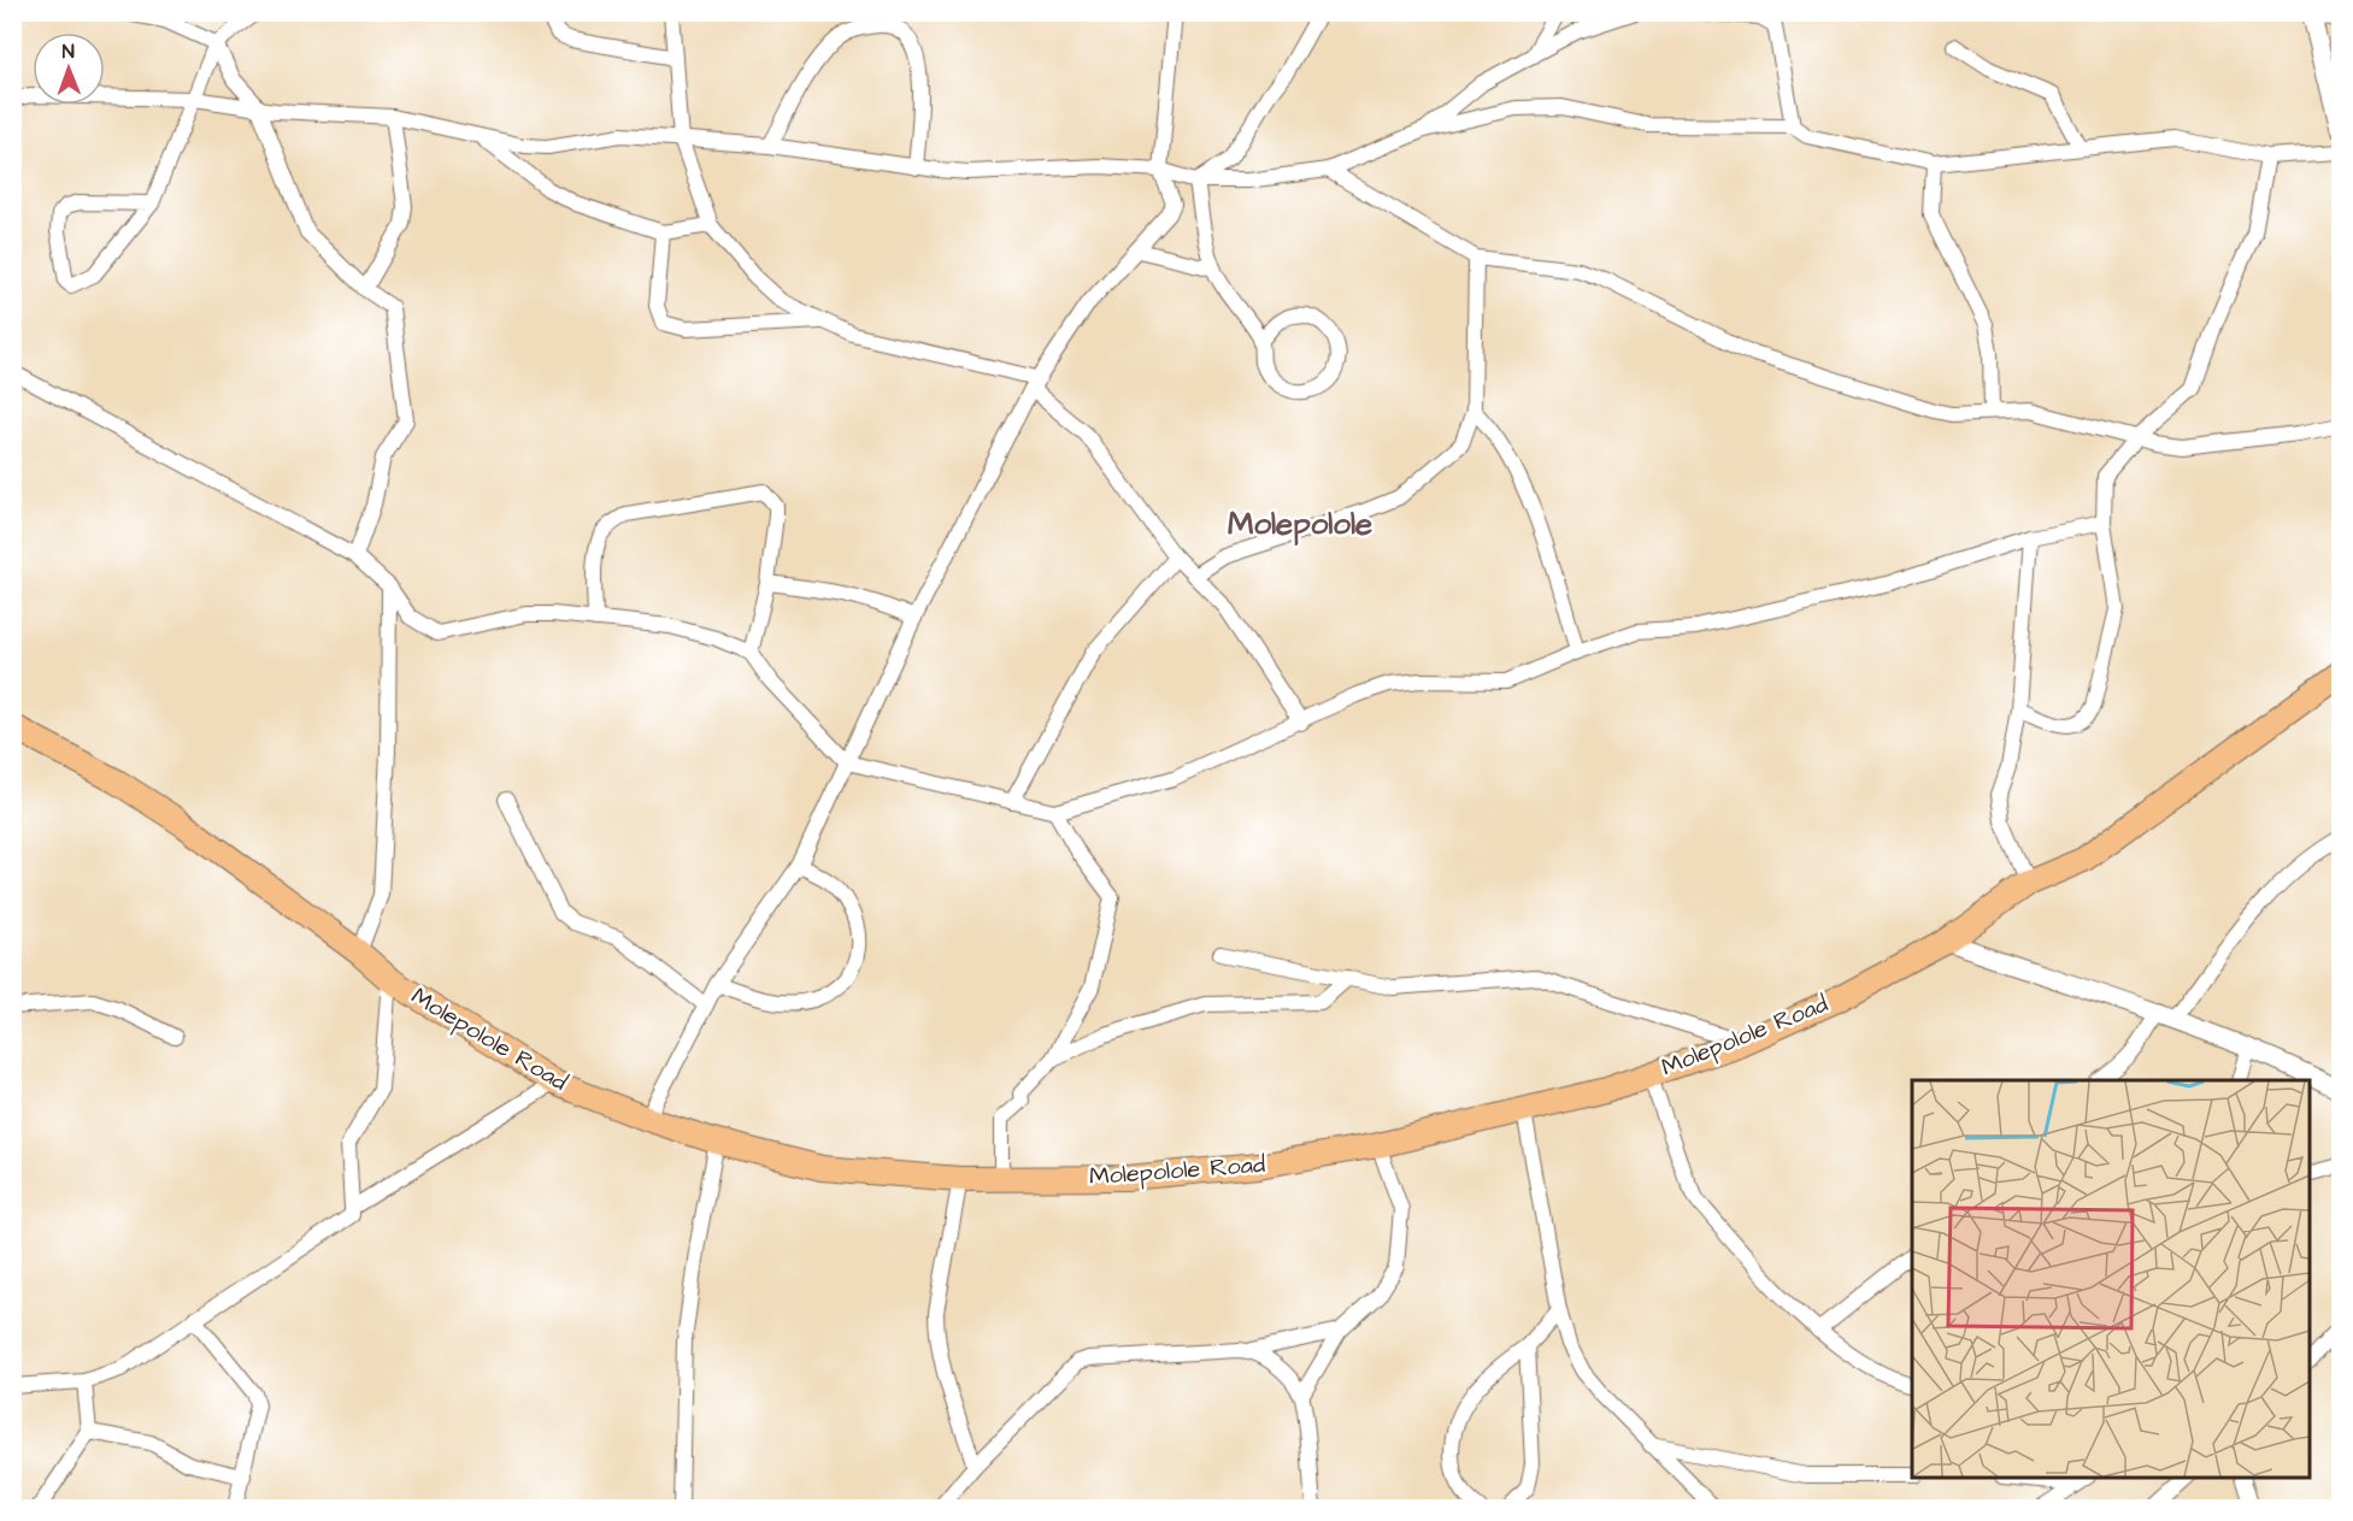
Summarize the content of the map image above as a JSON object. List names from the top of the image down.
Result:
{
  "streets": {
    "main road": ["Molepolole Road"]
  },
  "districts": ["Molepolole"],
  "north": "top"
}
